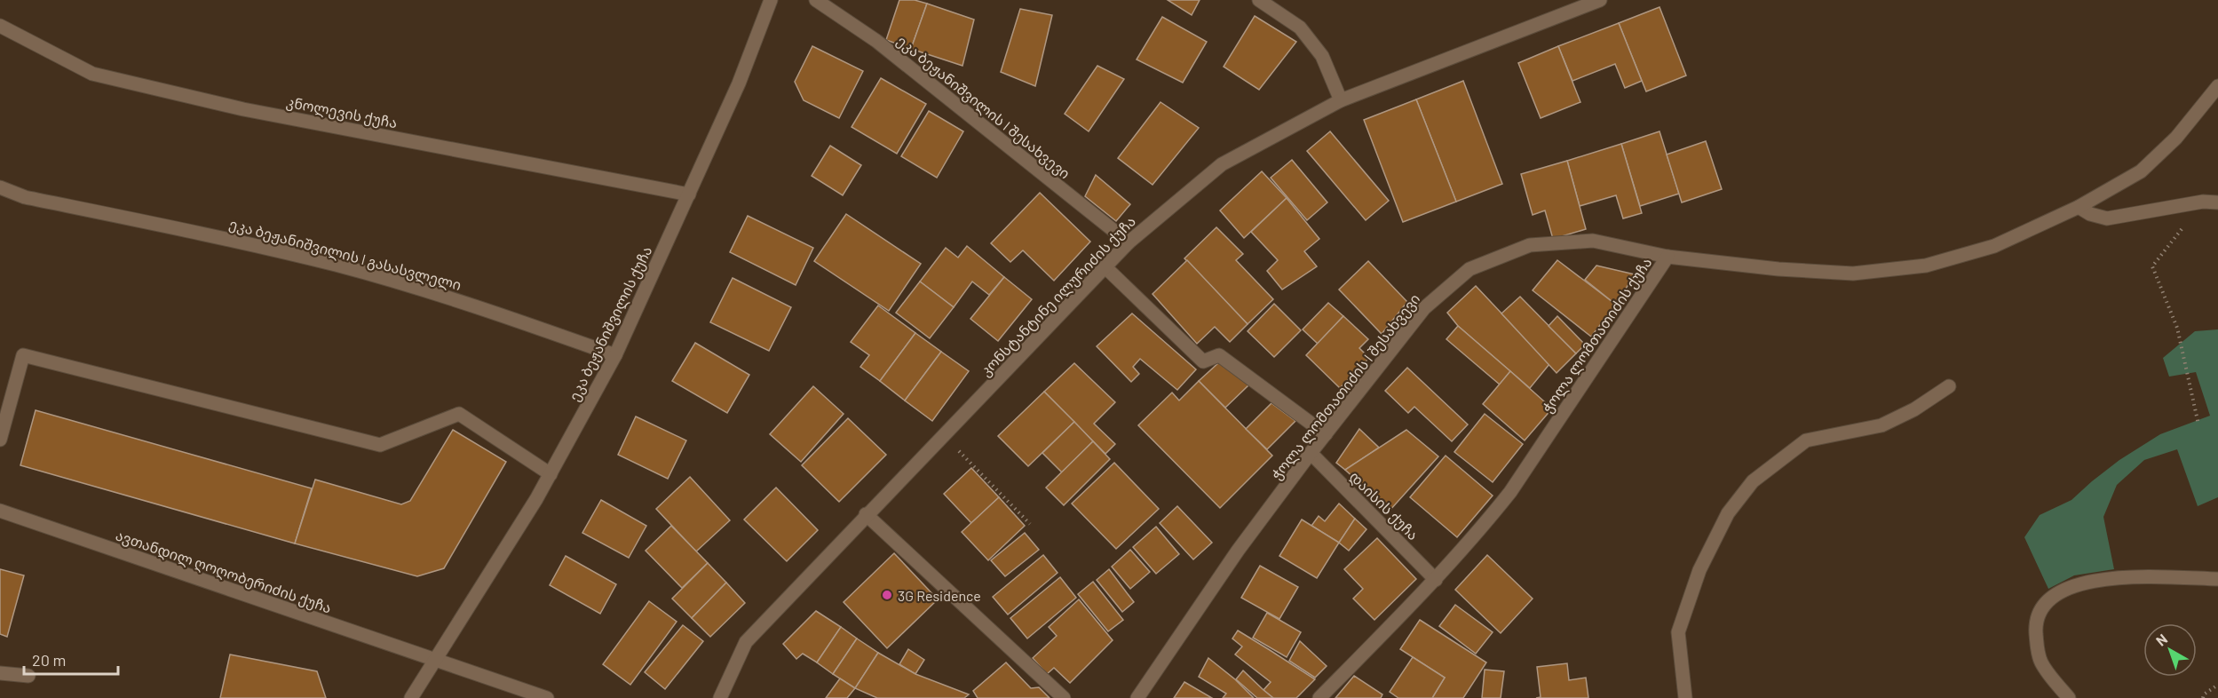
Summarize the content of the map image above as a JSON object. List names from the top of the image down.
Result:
{
  "streets": {
    "street": [
      "ეკა ბეჟანიშვილის I შესახვევი",
      "კნოლევის ქუჩა",
      "ეკა ბეჟანიშვილის I გასასვლელი",
      "კონსტანტინე ილურიძის ქუჩა",
      "ეკა ბეჟანიშვილის ქუჩა",
      "ჭოლა ლომთათიძის ქუჩა",
      "ჭოლა ლომთათიძის I შესახვევი",
      "დაისის ქუჩა",
      "ავთანდილ ღოღობერიძის ქუჩა"
    ]
  },
  "crossings": [
    ["ეკა ბეჟანიშვილის I შესახვევი", "კონსტანტინე ილურიძის ქუჩა"],
    ["კნოლევის ქუჩა", "ეკა ბეჟანიშვილის ქუჩა"],
    ["ეკა ბეჟანიშვილის I გასასვლელი", "ეკა ბეჟანიშვილის ქუჩა"],
    ["ეკა ბეჟანიშვილის ქუჩა", "ავთანდილ ღოღობერიძის ქუჩა"],
    ["ჭოლა ლომთათიძის ქუჩა", "ჭოლა ლომთათიძის I შესახვევი"],
    ["ჭოლა ლომთათიძის ქუჩა", "დაისის ქუჩა"],
    ["ჭოლა ლომთათიძის I შესახვევი", "დაისის ქუჩა"]
  ],
  "places": ["3G Residence"],
  "scale_bar": "20 m",
  "north": "top left"
}
